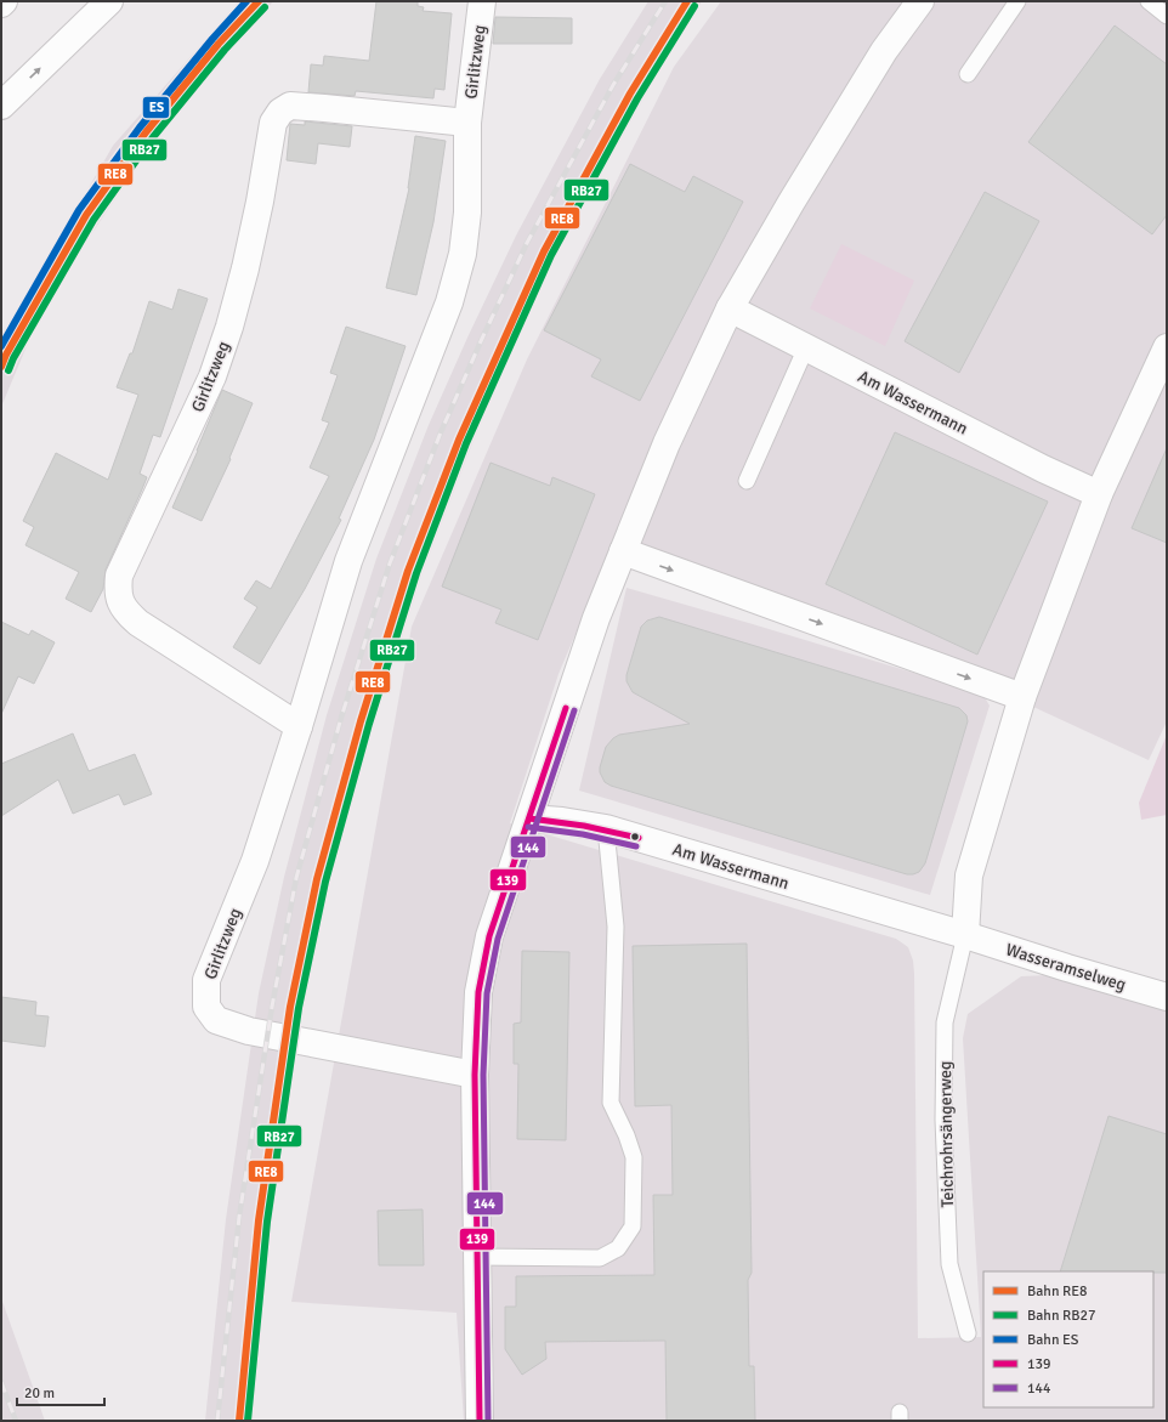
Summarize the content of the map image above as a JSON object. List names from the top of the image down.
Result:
{
  "streets": {
    "main road": ["Girlitzweg", "Am Wassermann", "Wasseramselweg"],
    "lane": ["Teichrohrsängerweg"]
  },
  "crossings": [
    ["Am Wassermann", "Wasseramselweg"],
    ["Am Wassermann", "Teichrohrsängerweg"],
    ["Wasseramselweg", "Teichrohrsängerweg"]
  ],
  "lines": [
    "rail line RE8",
    "rail line ES",
    "rail line RB27",
    "transit line 139",
    "transit line 144"
  ],
  "legend": [
    "Bahn RE8",
    "Bahn RB27",
    "Bahn ES",
    "139",
    "144"
  ],
  "scale_bar": "20 m"
}
